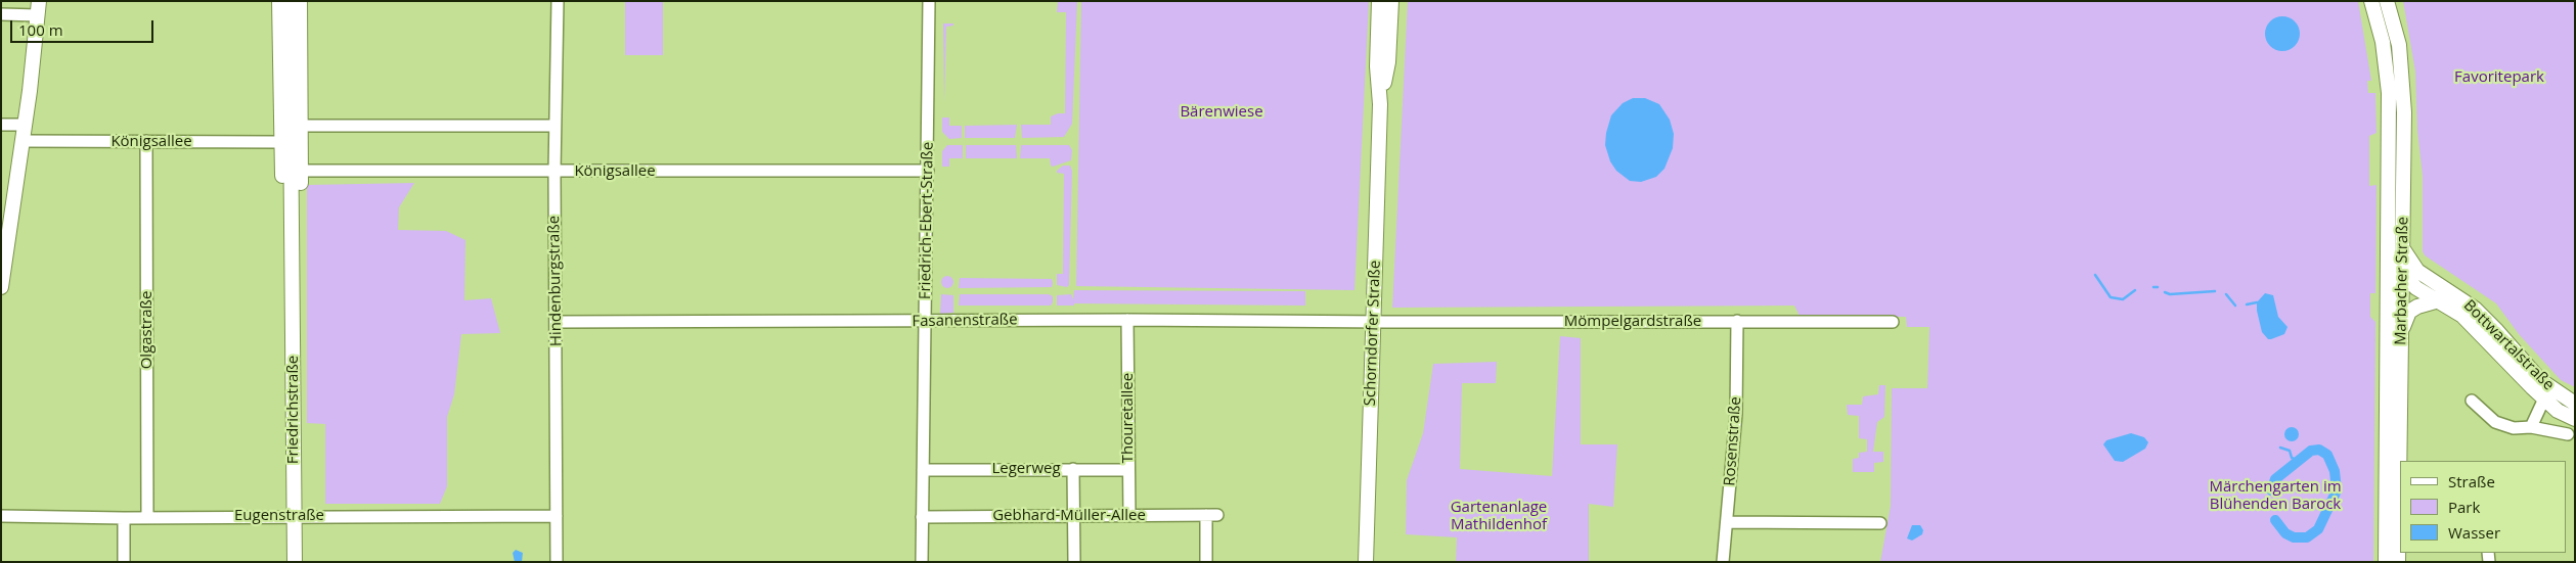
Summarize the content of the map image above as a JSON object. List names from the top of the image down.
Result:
{
  "streets": {
    "main road": [
      "Marbacher Straße",
      "Schorndorfer Straße",
      "Bottwartalstraße",
      "Friedrichstraße"
    ],
    "street": [
      "Königsallee",
      "Friedrich-Ebert-Straße",
      "Hindenburgstraße",
      "Fasanenstraße",
      "Mömpelgardstraße",
      "Olgastraße",
      "Thouretallee",
      "Rosenstraße",
      "Legerweg",
      "Eugenstraße",
      "Gebhard-Müller-Allee"
    ]
  },
  "crossings": [
    ["Königsallee", "Friedrich-Ebert-Straße"],
    ["Königsallee", "Hindenburgstraße"],
    ["Königsallee", "Olgastraße"],
    ["Königsallee", "Friedrichstraße"],
    ["Friedrich-Ebert-Straße", "Fasanenstraße"],
    ["Friedrich-Ebert-Straße", "Legerweg"],
    ["Friedrich-Ebert-Straße", "Gebhard-Müller-Allee"],
    ["Hindenburgstraße", "Fasanenstraße"],
    ["Hindenburgstraße", "Eugenstraße"],
    ["Marbacher Straße", "Bottwartalstraße"],
    ["Fasanenstraße", "Mömpelgardstraße"],
    ["Fasanenstraße", "Schorndorfer Straße"],
    ["Fasanenstraße", "Thouretallee"],
    ["Mömpelgardstraße", "Schorndorfer Straße"],
    ["Mömpelgardstraße", "Rosenstraße"],
    ["Olgastraße", "Eugenstraße"],
    ["Friedrichstraße", "Eugenstraße"],
    ["Thouretallee", "Legerweg"],
    ["Thouretallee", "Gebhard-Müller-Allee"]
  ],
  "parks": [
    "Favoritepark",
    "Bärenwiese",
    "Märchengarten im Blühenden Barock",
    "Gartenanlage Mathildenhof"
  ],
  "legend": ["Straße", "Park", "Wasser"],
  "scale_bar": "100 m"
}
